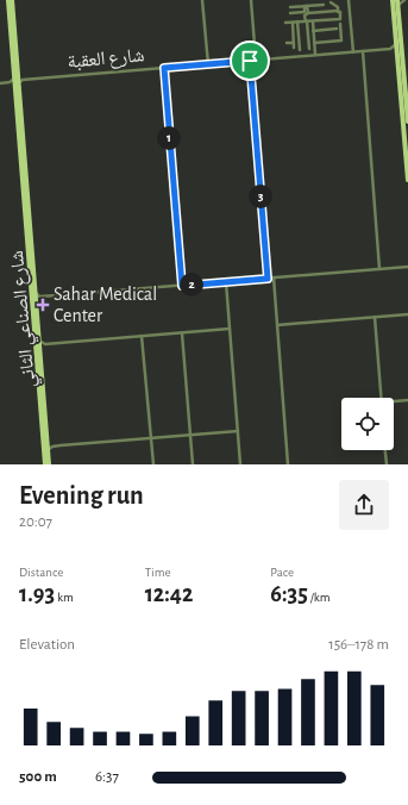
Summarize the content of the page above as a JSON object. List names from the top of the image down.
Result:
{
  "streets": {
    "main road": ["شارع الصناعي الثاني"],
    "street": ["شارع العقبة"]
  },
  "crossings": [
    ["شارع العقبة", "شارع الصناعي الثاني"]
  ],
  "places": {
    "health": ["Sahar Medical Center"]
  },
  "page": {
    "pins": ["1", "3", "2"],
    "heading": ["Evening run", "20:07"],
    "stats": [
      ["Distance", "1.93 km"],
      ["Time", "12:42"],
      ["Pace", "6:35 /km"]
    ],
    "chart": ["Elevation", "156–178 m"],
    "list": [
      {
        "name": "500 m",
        "note": "6:37"
      }
    ]
  }
}
